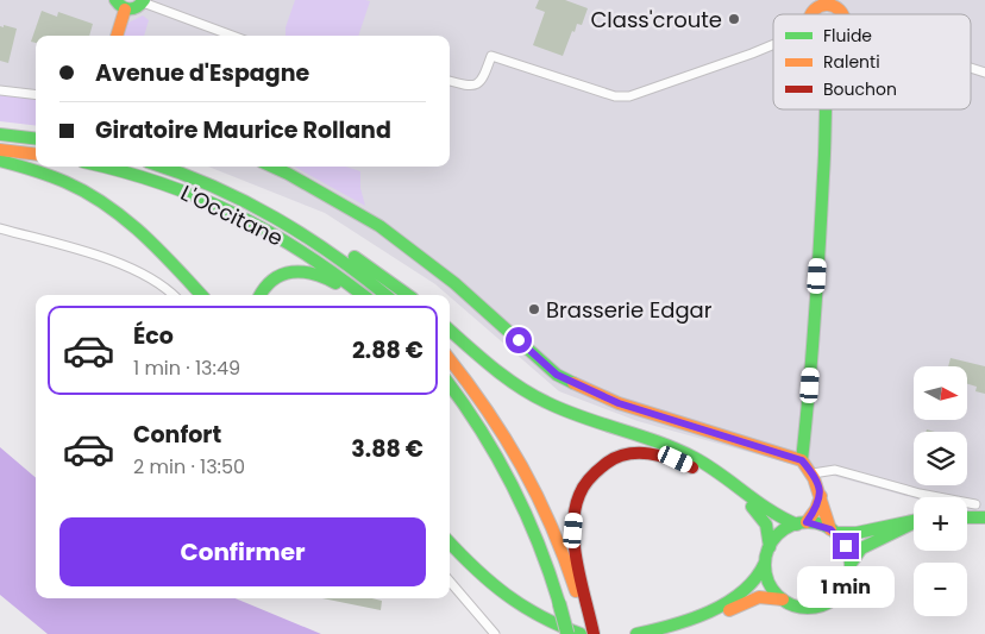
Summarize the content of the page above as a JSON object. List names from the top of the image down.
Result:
{
  "streets": {
    "main road": ["L'Occitane"]
  },
  "places": ["Class'croute", "Brasserie Edgar"],
  "legend": ["Fluide", "Ralenti", "Bouchon"],
  "north": "right",
  "page": {
    "banner": ["Avenue d'Espagne", "Giratoire Maurice Rolland"],
    "list": [
      {
        "name": "Éco",
        "note": "1 min · 13:49",
        "value": "2.88 €"
      },
      {
        "name": "Confort",
        "note": "2 min · 13:50",
        "value": "3.88 €"
      }
    ],
    "map_buttons": ["+", "−"],
    "buttons": "Confirmer",
    "bubble": "1 min"
  }
}
